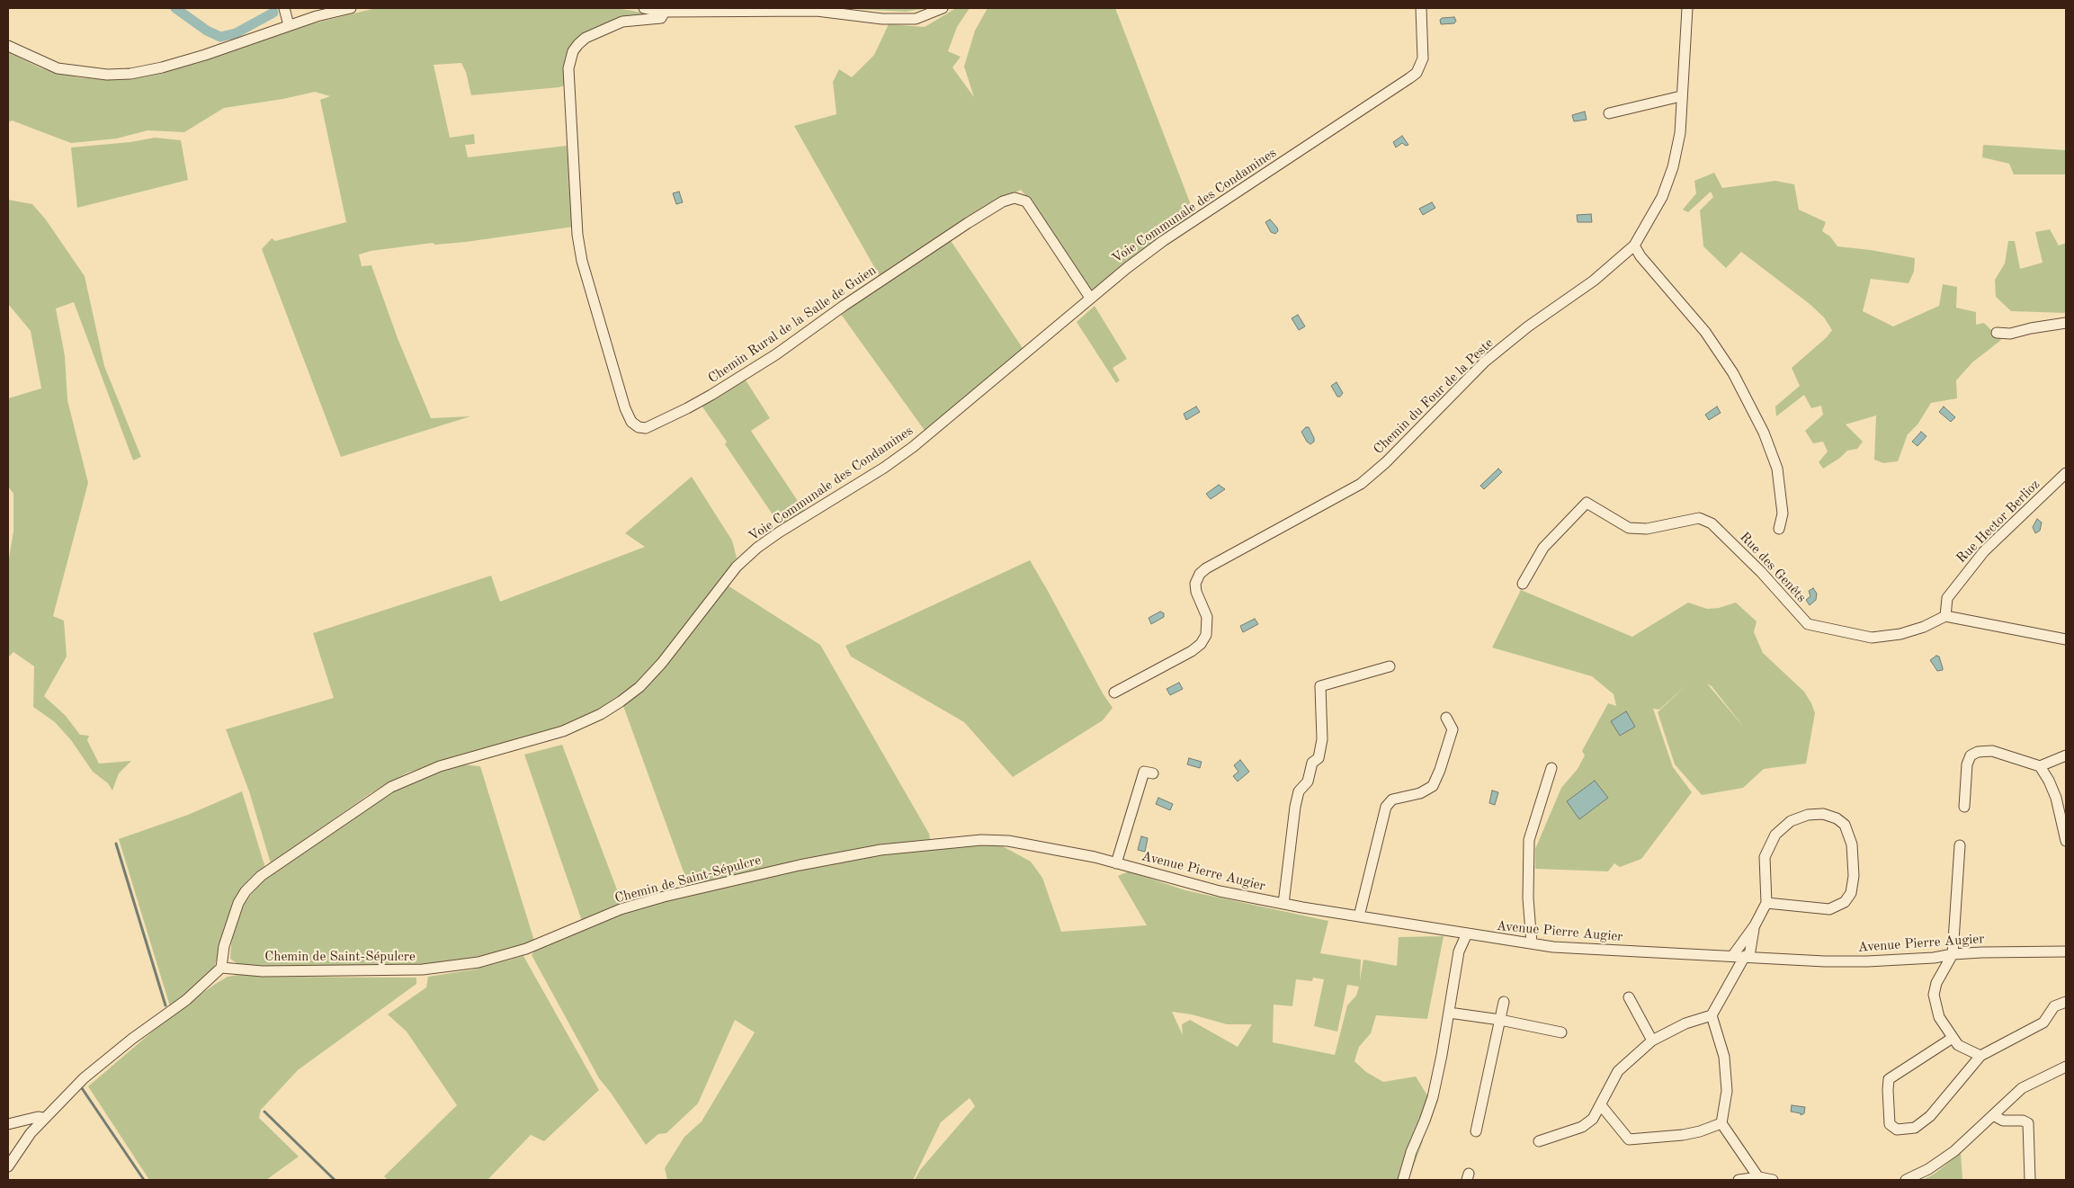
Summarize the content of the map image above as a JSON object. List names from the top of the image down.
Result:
{
  "streets": {
    "street": [
      "Voie Communale des Condamines",
      "Chemin Rural de la Salle de Guien",
      "Chemin du Four de la Peste",
      "Rue Hector Berlioz",
      "Rue des Genêts",
      "Avenue Pierre Augier",
      "Chemin de Saint-Sépulcre"
    ]
  },
  "crossings": [
    ["Voie Communale des Condamines", "Chemin Rural de la Salle de Guien"],
    ["Voie Communale des Condamines", "Chemin de Saint-Sépulcre"],
    ["Rue Hector Berlioz", "Rue des Genêts"],
    ["Avenue Pierre Augier", "Chemin de Saint-Sépulcre"]
  ]
}
